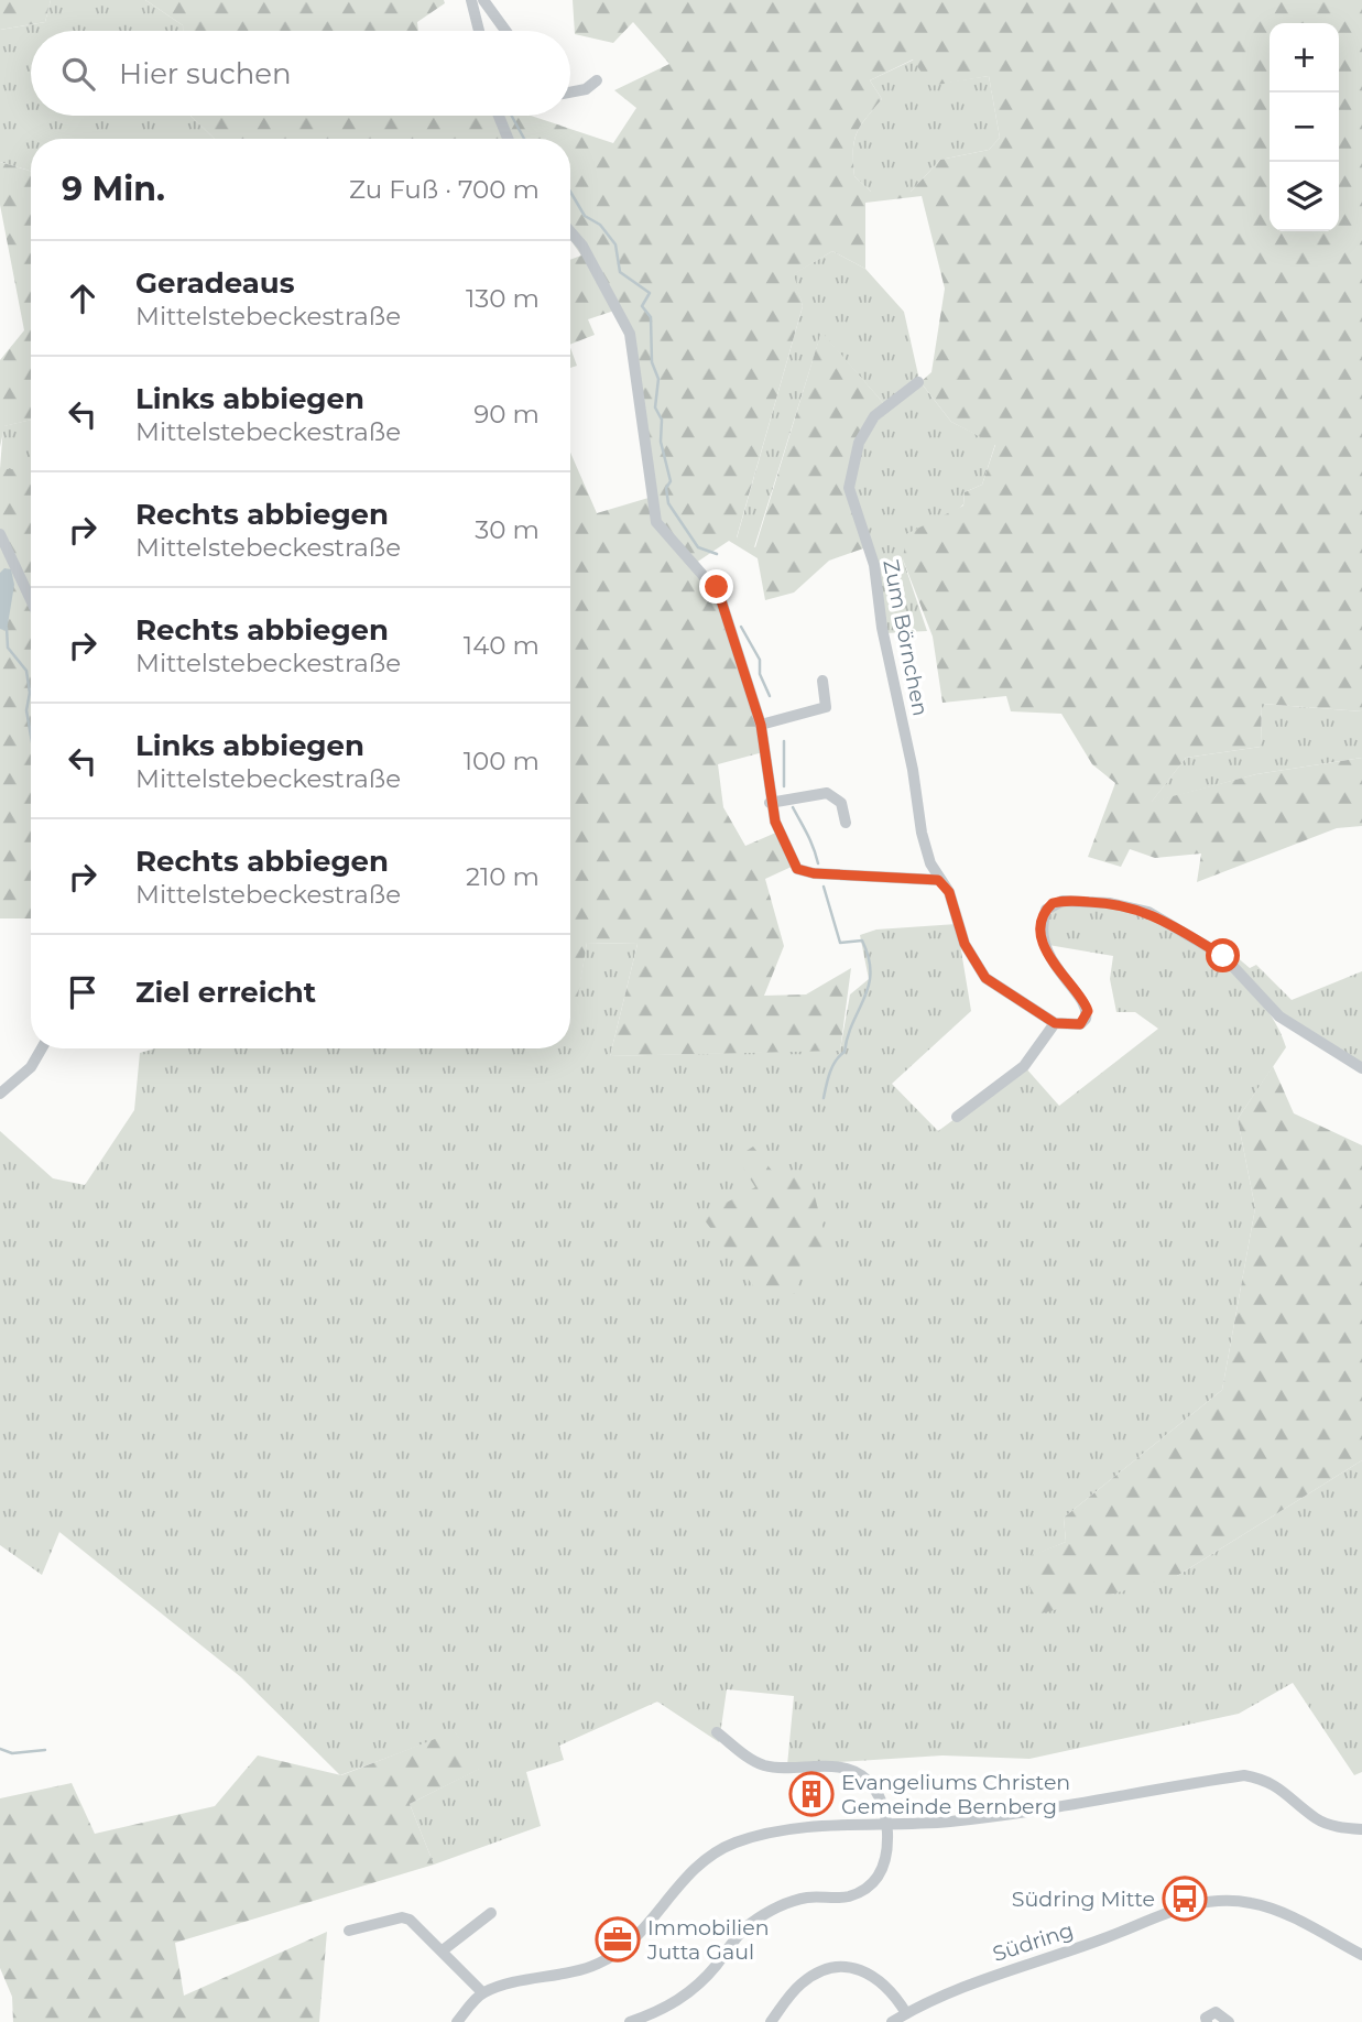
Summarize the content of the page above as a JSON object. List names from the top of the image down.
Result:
{
  "streets": {
    "street": ["Zum Börnchen", "Südring"]
  },
  "places": {
    "building": ["Evangeliums Christen Gemeinde Bernberg"],
    "bus stop": ["Südring Mitte"],
    "office": ["Immobilien Jutta Gaul"]
  },
  "page": {
    "map_buttons": ["+", "−"],
    "search": "Hier suchen",
    "heading": ["9 Min.", "Zu Fuß · 700 m"],
    "list": [
      ["Geradeaus", "Mittelstebeckestraße", "130 m"],
      ["Links abbiegen", "Mittelstebeckestraße", "90 m"],
      ["Rechts abbiegen", "Mittelstebeckestraße", "30 m"],
      ["Rechts abbiegen", "Mittelstebeckestraße", "140 m"],
      ["Links abbiegen", "Mittelstebeckestraße", "100 m"],
      ["Rechts abbiegen", "Mittelstebeckestraße", "210 m"],
      "Ziel erreicht"
    ]
  }
}
